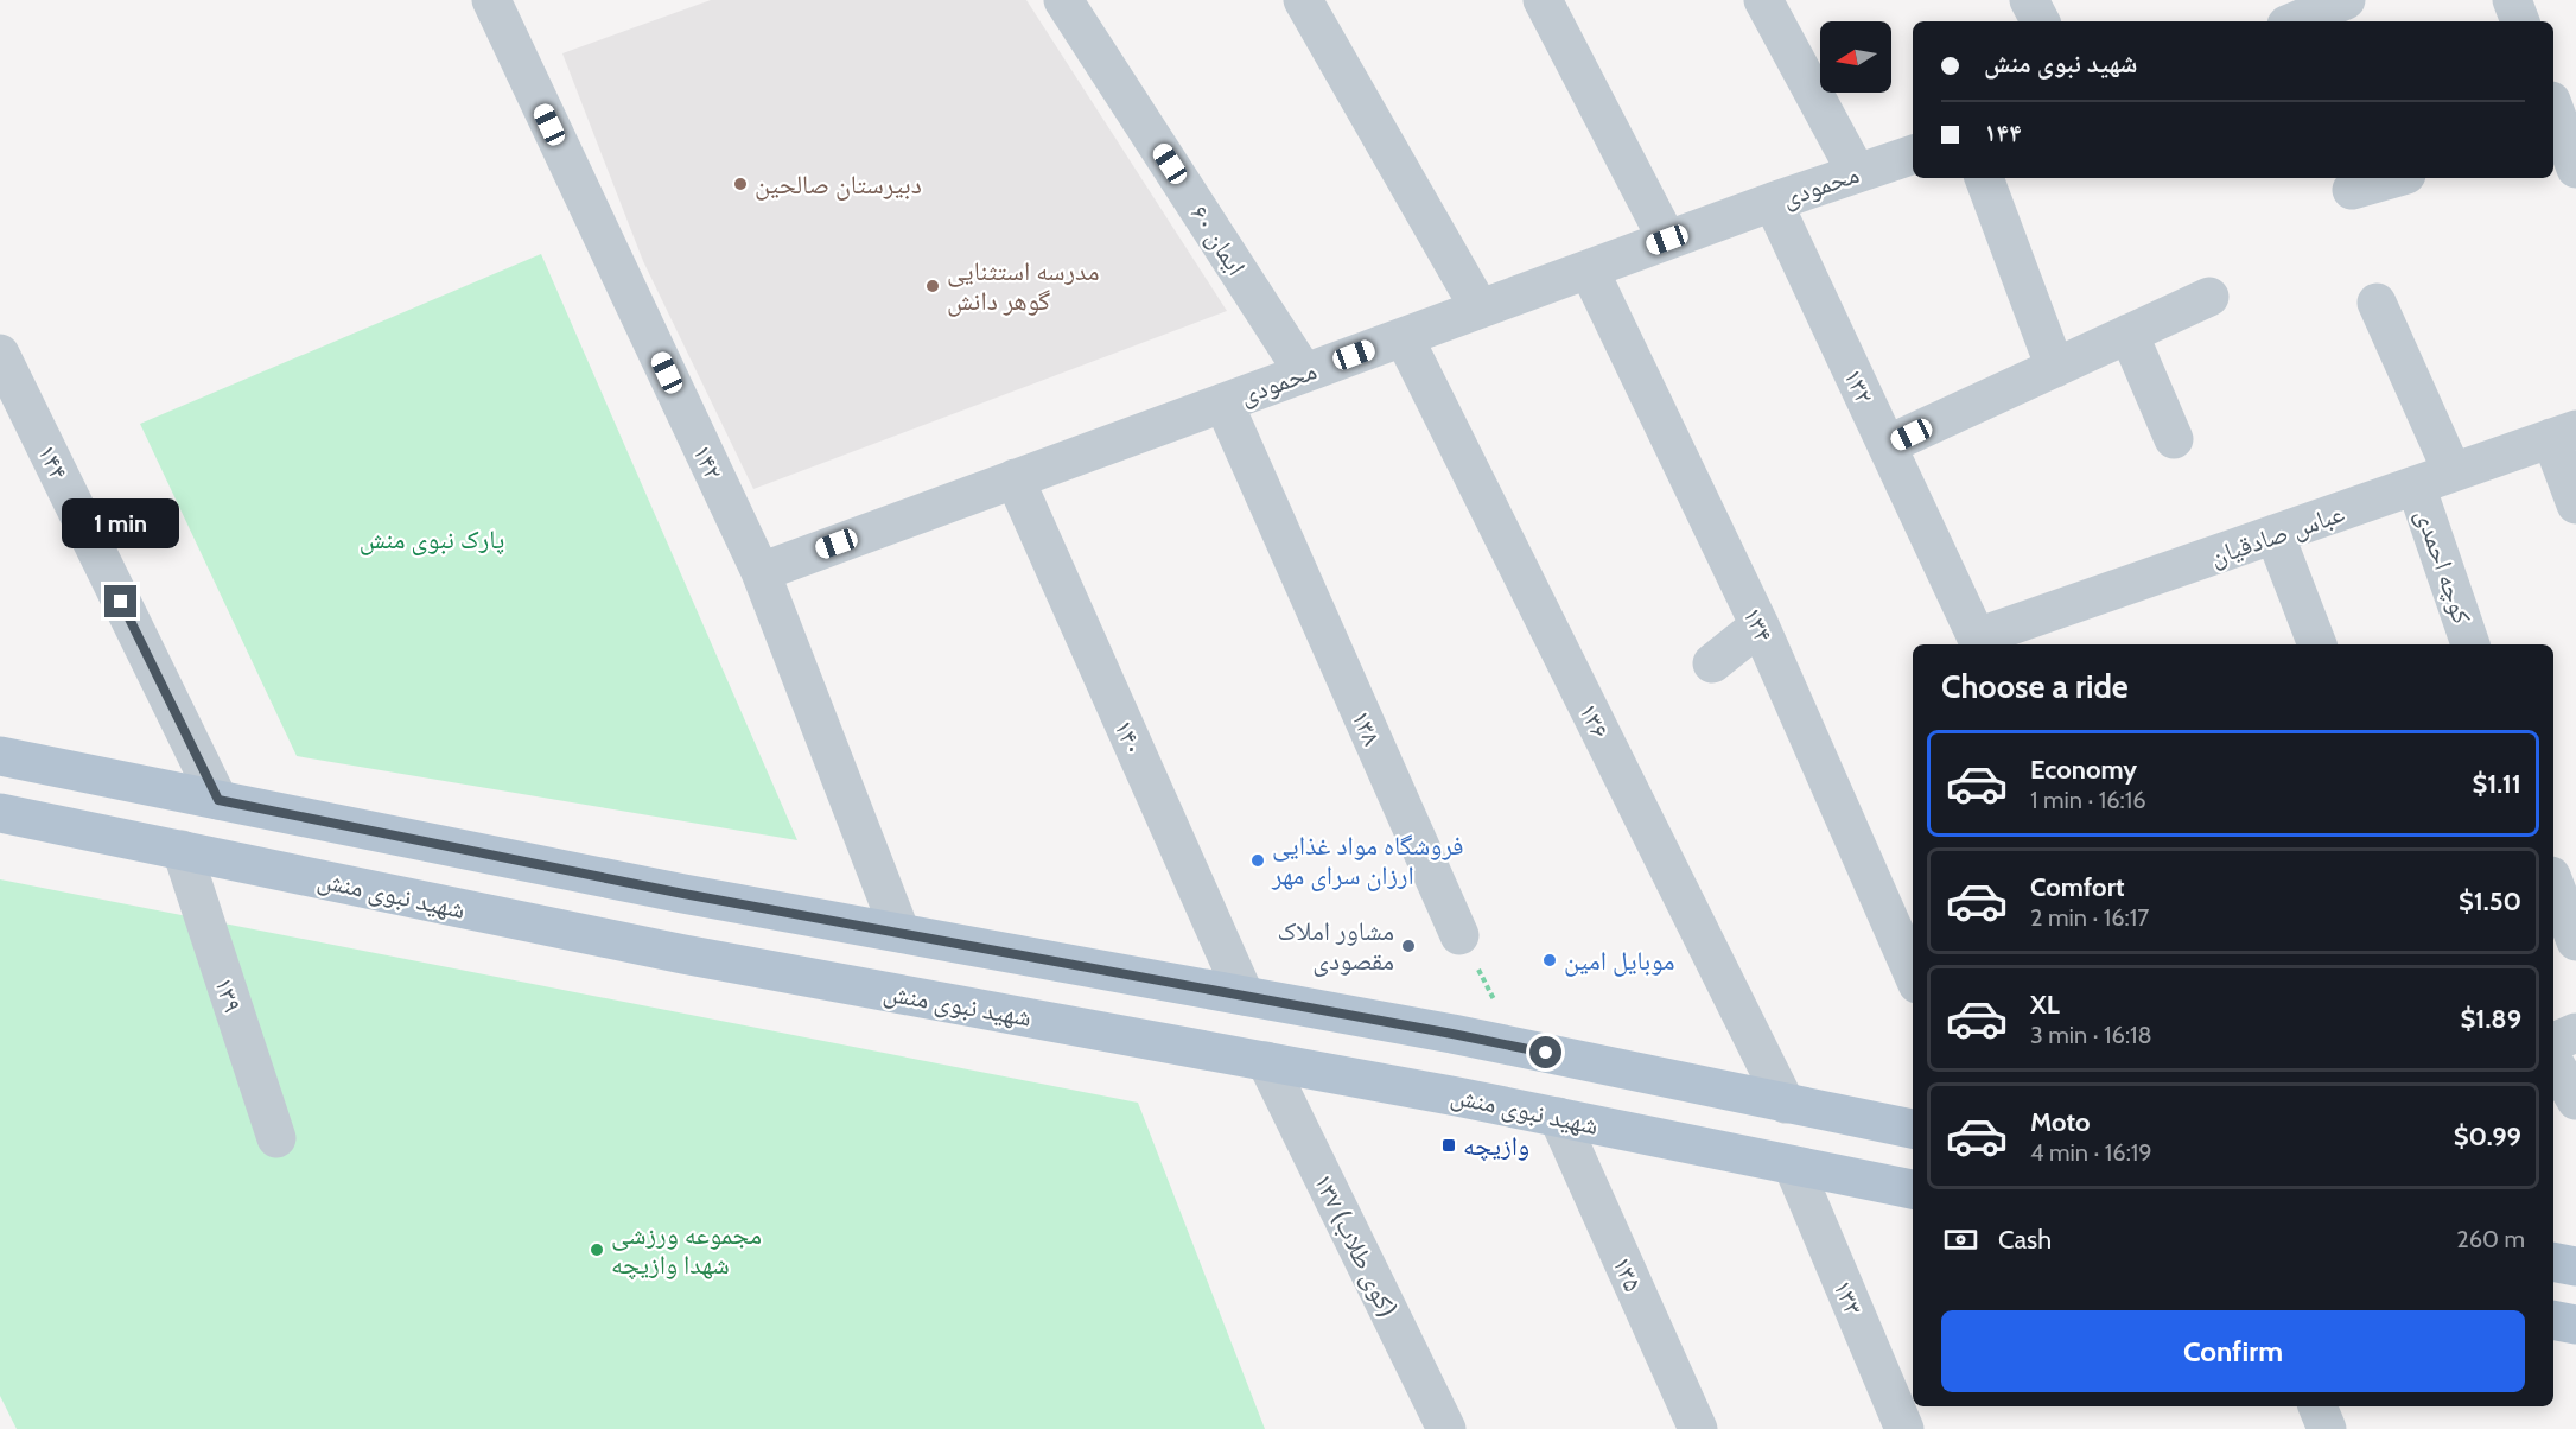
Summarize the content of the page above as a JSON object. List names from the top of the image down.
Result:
{
  "streets": {
    "main road": ["شهید نبوی منش"],
    "street": [
      "محمودی",
      "ایمان ۶۰",
      "۱۳۲",
      "۱۴۴",
      "۱۴۲",
      "عباس صادقیان",
      "کوچه احمدی",
      "۱۳۴",
      "۱۳۶",
      "۱۳۸",
      "۱۴۰",
      "۱۳۹",
      "۱۳۷ (کوی طلاب)",
      "۱۳۵",
      "۱۳۳"
    ]
  },
  "crossings": [
    ["محمودی", "ایمان ۶۰"],
    ["محمودی", "۱۳۲"],
    ["محمودی", "۱۴۲"],
    ["محمودی", "۱۳۴"],
    ["محمودی", "۱۳۶"],
    ["محمودی", "۱۳۸"],
    ["محمودی", "۱۴۰"],
    ["۱۳۲", "عباس صادقیان"],
    ["عباس صادقیان", "کوچه احمدی"],
    ["شهید نبوی منش", "۱۳۹"],
    ["شهید نبوی منش", "۱۳۷ (کوی طلاب)"],
    ["شهید نبوی منش", "۱۳۵"],
    ["شهید نبوی منش", "۱۳۳"]
  ],
  "parks": ["پارک نبوی منش"],
  "places": {
    "other": [
      "دبیرستان صالحین",
      "مدرسه استثنایی گوهر دانش",
      "فروشگاه مواد غذایی ارزان سرای مهر",
      "مشاور املاک مقصودی",
      "موبایل امین",
      "مجموعه ورزشی شهدا وازیچه"
    ],
    "transit": ["وازیچه"]
  },
  "north": "left",
  "page": {
    "banner": ["شهید نبوی منش", "۱۴۴"],
    "bubble": "1 min",
    "heading": "Choose a ride",
    "list": [
      {
        "name": "Economy",
        "note": "1 min · 16:16",
        "value": "$1.11"
      },
      {
        "name": "Comfort",
        "note": "2 min · 16:17",
        "value": "$1.50"
      },
      {
        "name": "XL",
        "note": "3 min · 16:18",
        "value": "$1.89"
      },
      {
        "name": "Moto",
        "note": "4 min · 16:19",
        "value": "$0.99"
      }
    ],
    "pay": ["Cash", "260 m"],
    "buttons": "Confirm"
  }
}
